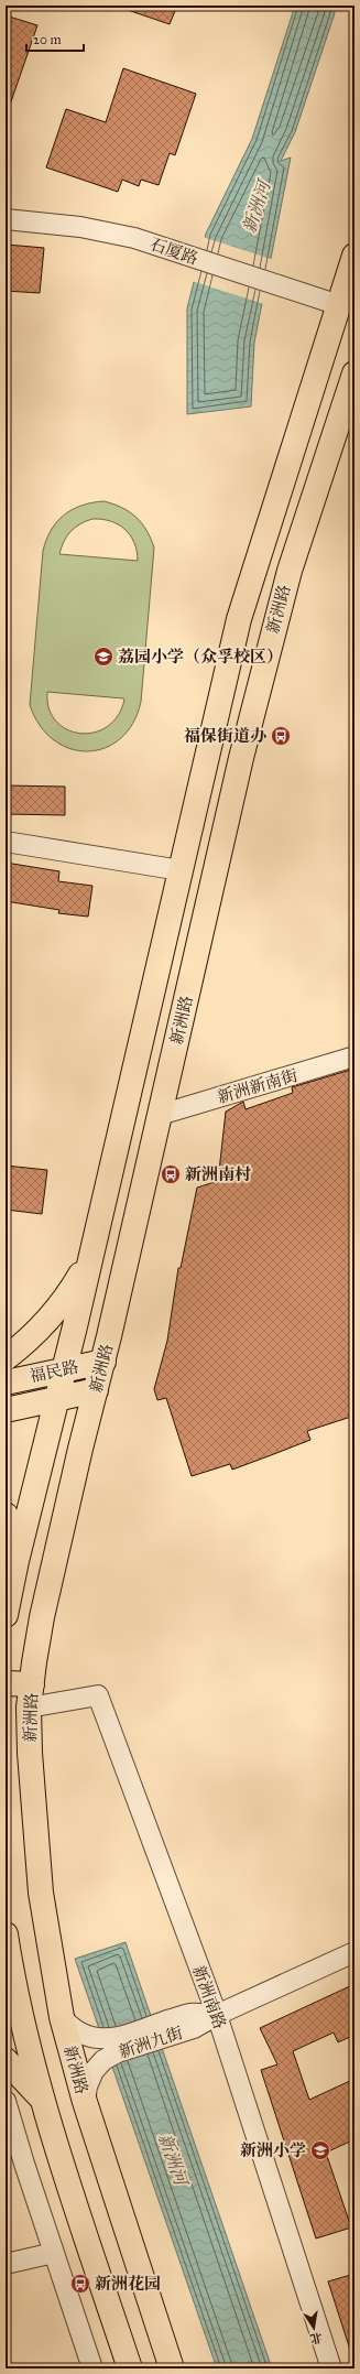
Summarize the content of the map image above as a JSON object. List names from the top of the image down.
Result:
{
  "streets": {
    "main road": ["新洲路", "福民路"],
    "street": [
      "石厦路",
      "新洲新南街",
      "新洲南路",
      "新洲九街"
    ]
  },
  "crossings": [
    ["新洲路", "新洲新南街"],
    ["新洲路", "福民路"],
    ["新洲路", "新洲南路"],
    ["新洲路", "新洲九街"],
    ["新洲南路", "新洲九街"]
  ],
  "water": ["新洲河"],
  "places": {
    "school or university": ["荔园小学（众孚校区）", "新洲小学"],
    "bus stop": ["福保街道办", "新洲南村", "新洲花园"]
  },
  "scale_bar": "20 m",
  "north": "bottom"
}
